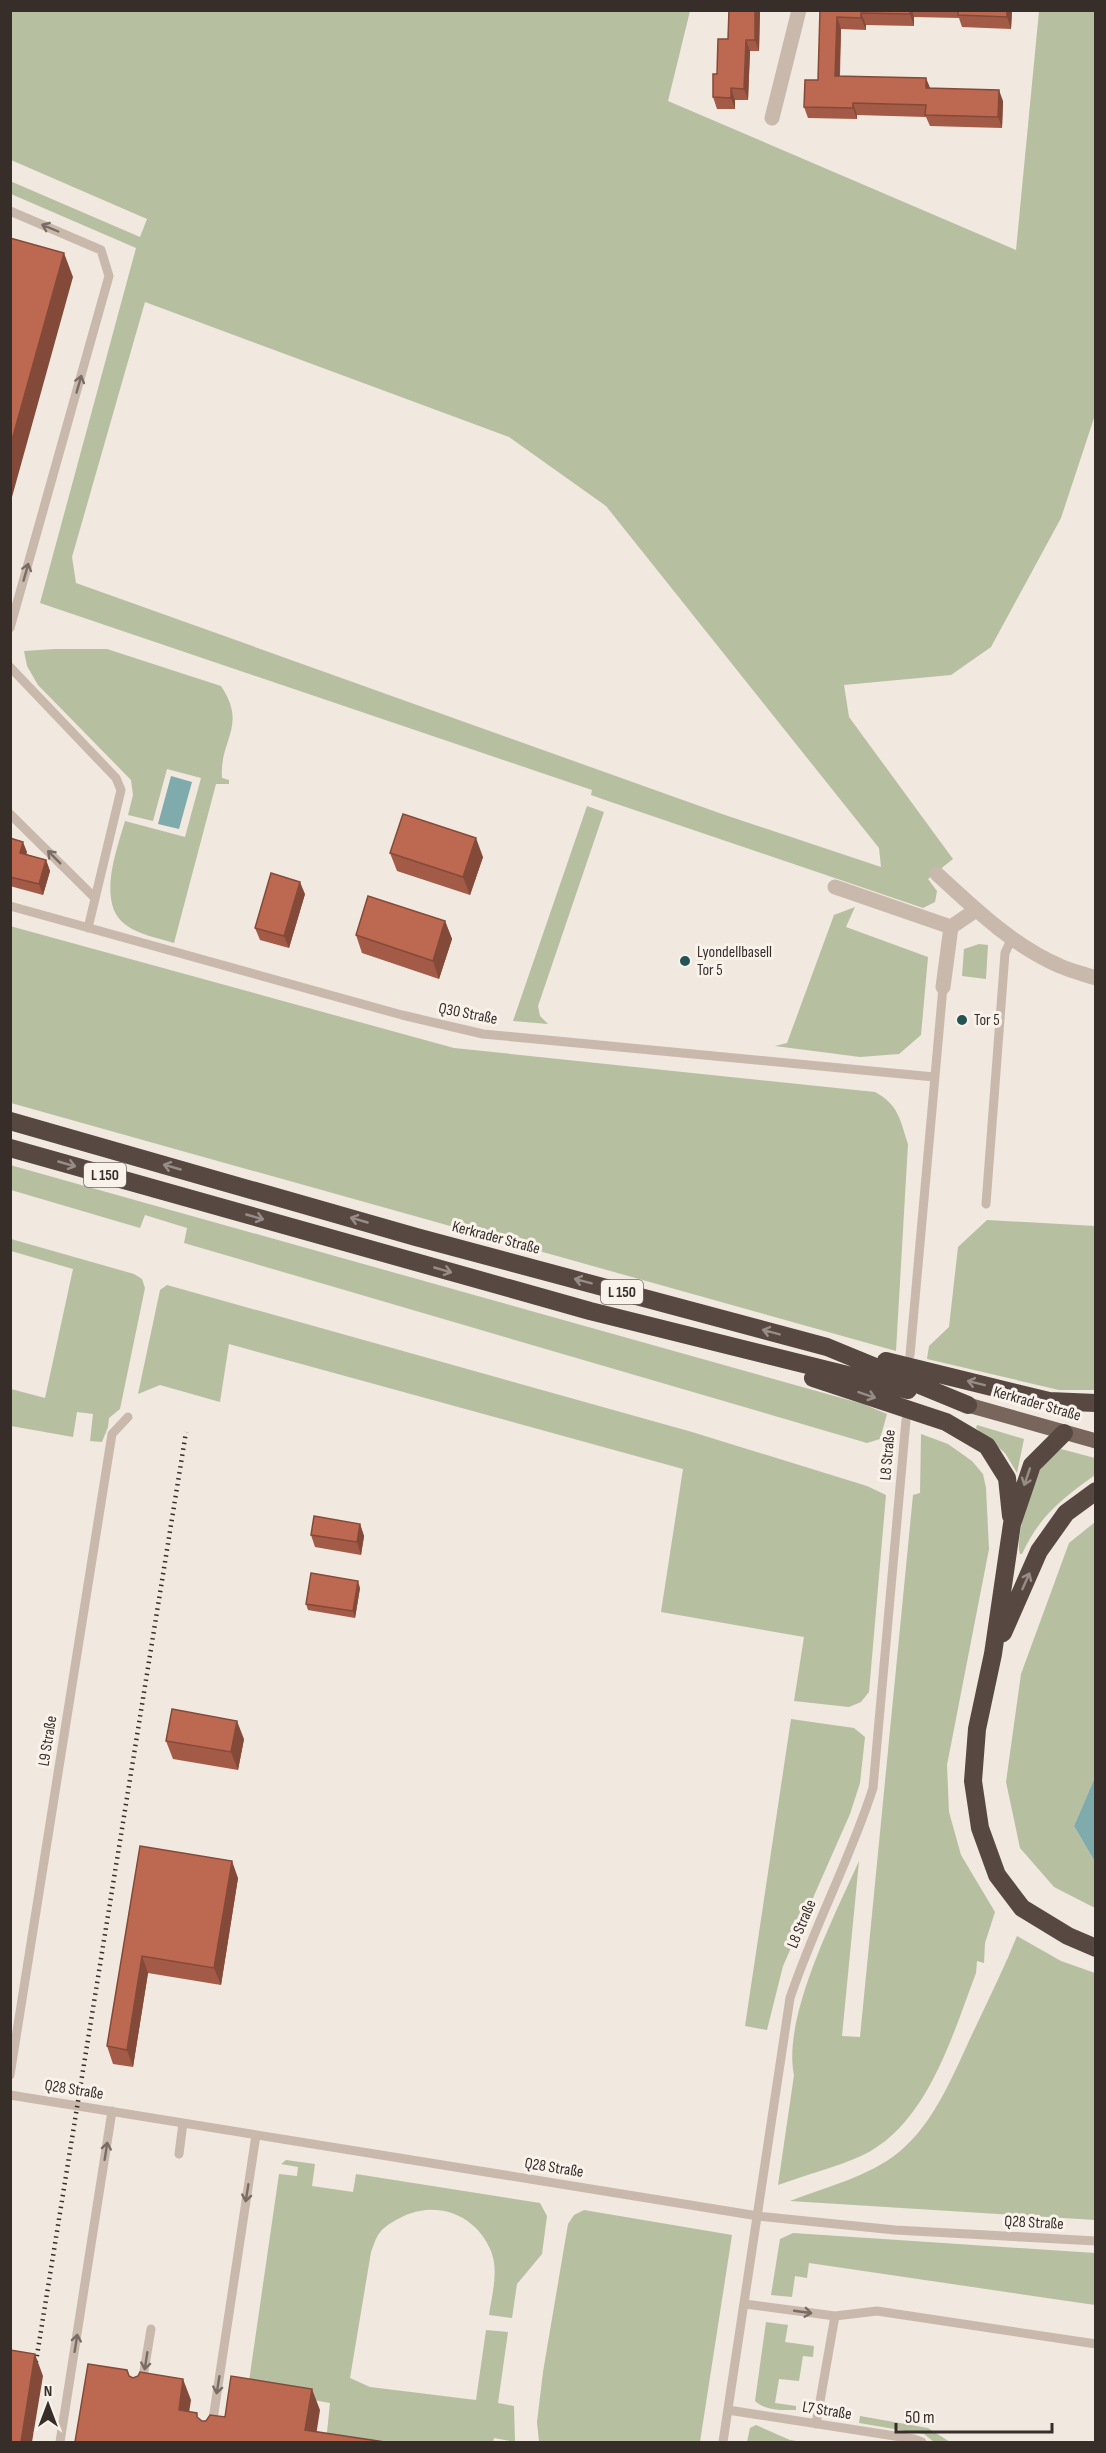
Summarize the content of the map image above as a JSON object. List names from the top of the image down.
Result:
{
  "streets": {
    "highway": ["L 150", "Kerkrader Straße"],
    "lane": [
      "Q30 Straße",
      "L8 Straße",
      "L9 Straße",
      "Q28 Straße",
      "L7 Straße"
    ]
  },
  "crossings": [
    ["L8 Straße", "Q28 Straße"],
    ["L8 Straße", "L7 Straße"]
  ],
  "places": ["Lyondellbasell Tor 5", "Tor 5"],
  "scale_bar": "50 m",
  "north": "top"
}
